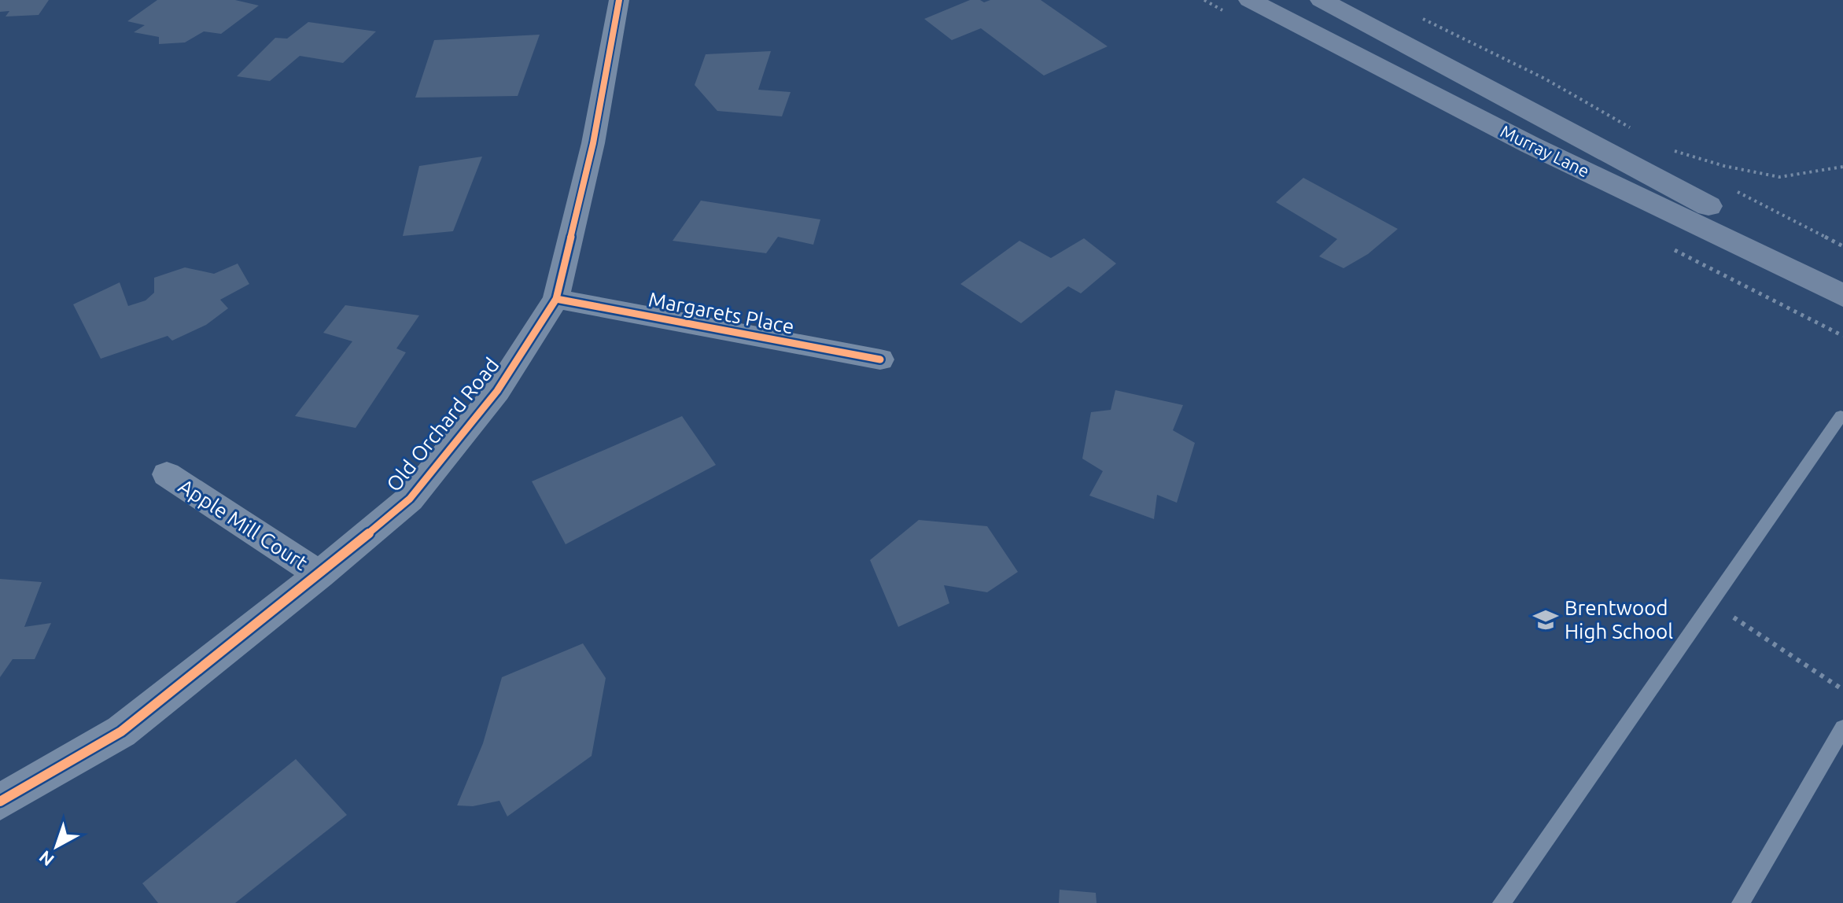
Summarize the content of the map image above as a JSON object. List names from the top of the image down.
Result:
{
  "streets": {
    "main road": ["Murray Lane"],
    "street": ["Margarets Place", "Old Orchard Road", "Apple Mill Court"]
  },
  "crossings": [
    ["Margarets Place", "Old Orchard Road"],
    ["Old Orchard Road", "Apple Mill Court"]
  ],
  "places": {
    "school or university": ["Brentwood High School"]
  },
  "north": "bottom left"
}
